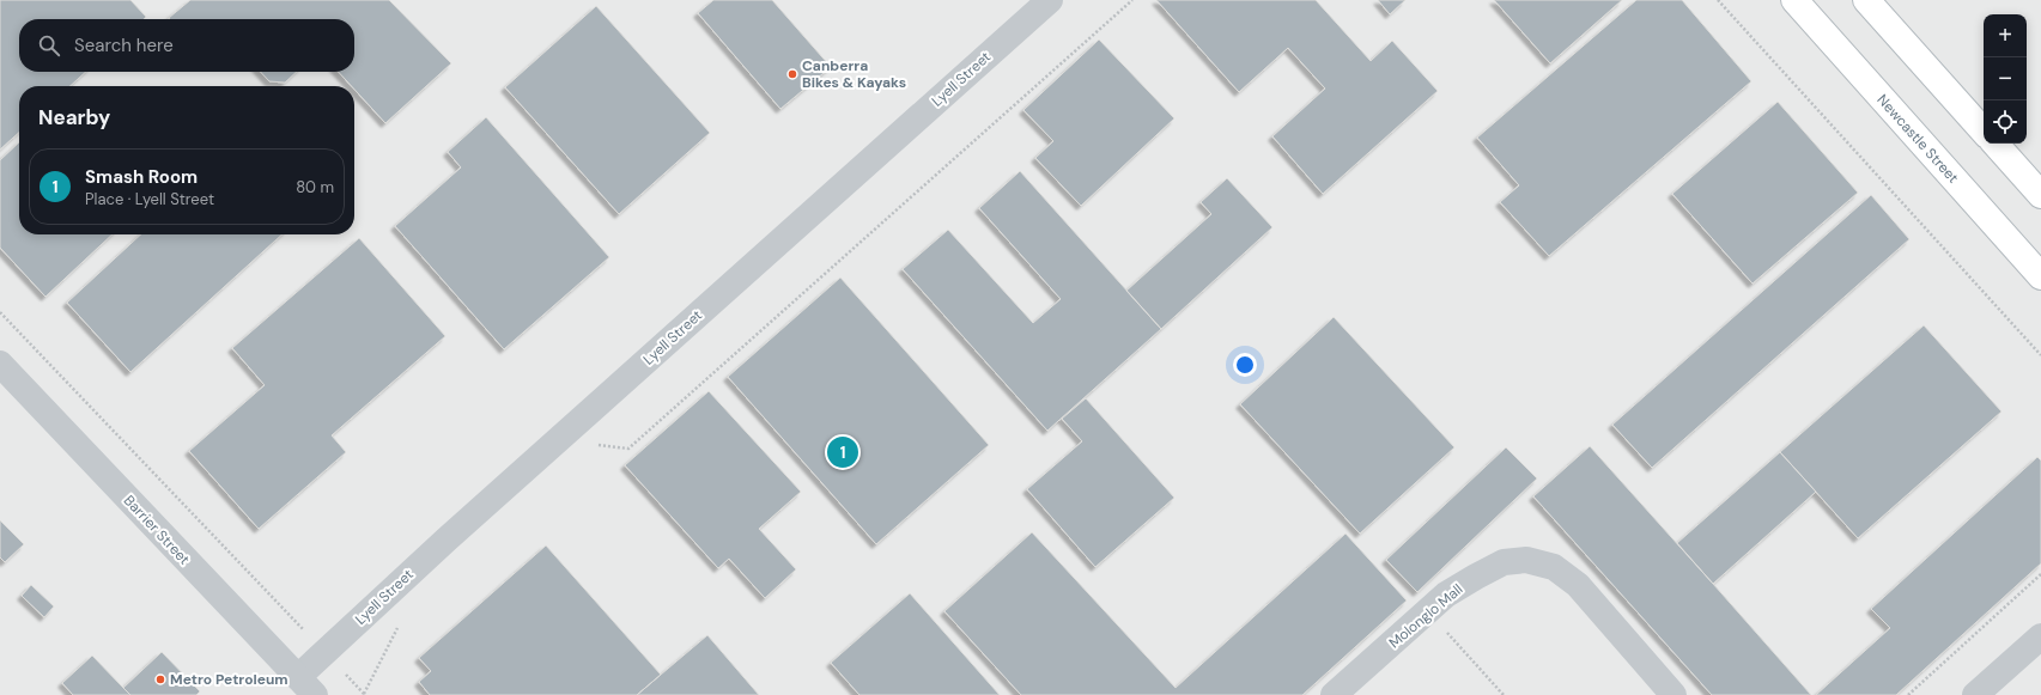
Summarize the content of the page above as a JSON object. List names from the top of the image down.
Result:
{
  "streets": {
    "main road": ["Newcastle Street"],
    "street": ["Lyell Street", "Barrier Street", "Molonglo Mall"]
  },
  "crossings": [
    ["Lyell Street", "Barrier Street"]
  ],
  "places": ["Canberra Bikes & Kayaks", "Metro Petroleum"],
  "page": {
    "map_buttons": ["+", "−"],
    "search": "Search here",
    "heading": "Nearby",
    "list": [
      {
        "mark": "1",
        "name": "Smash Room",
        "note": "Place · Lyell Street",
        "value": "80 m"
      }
    ],
    "pins": "1"
  }
}
